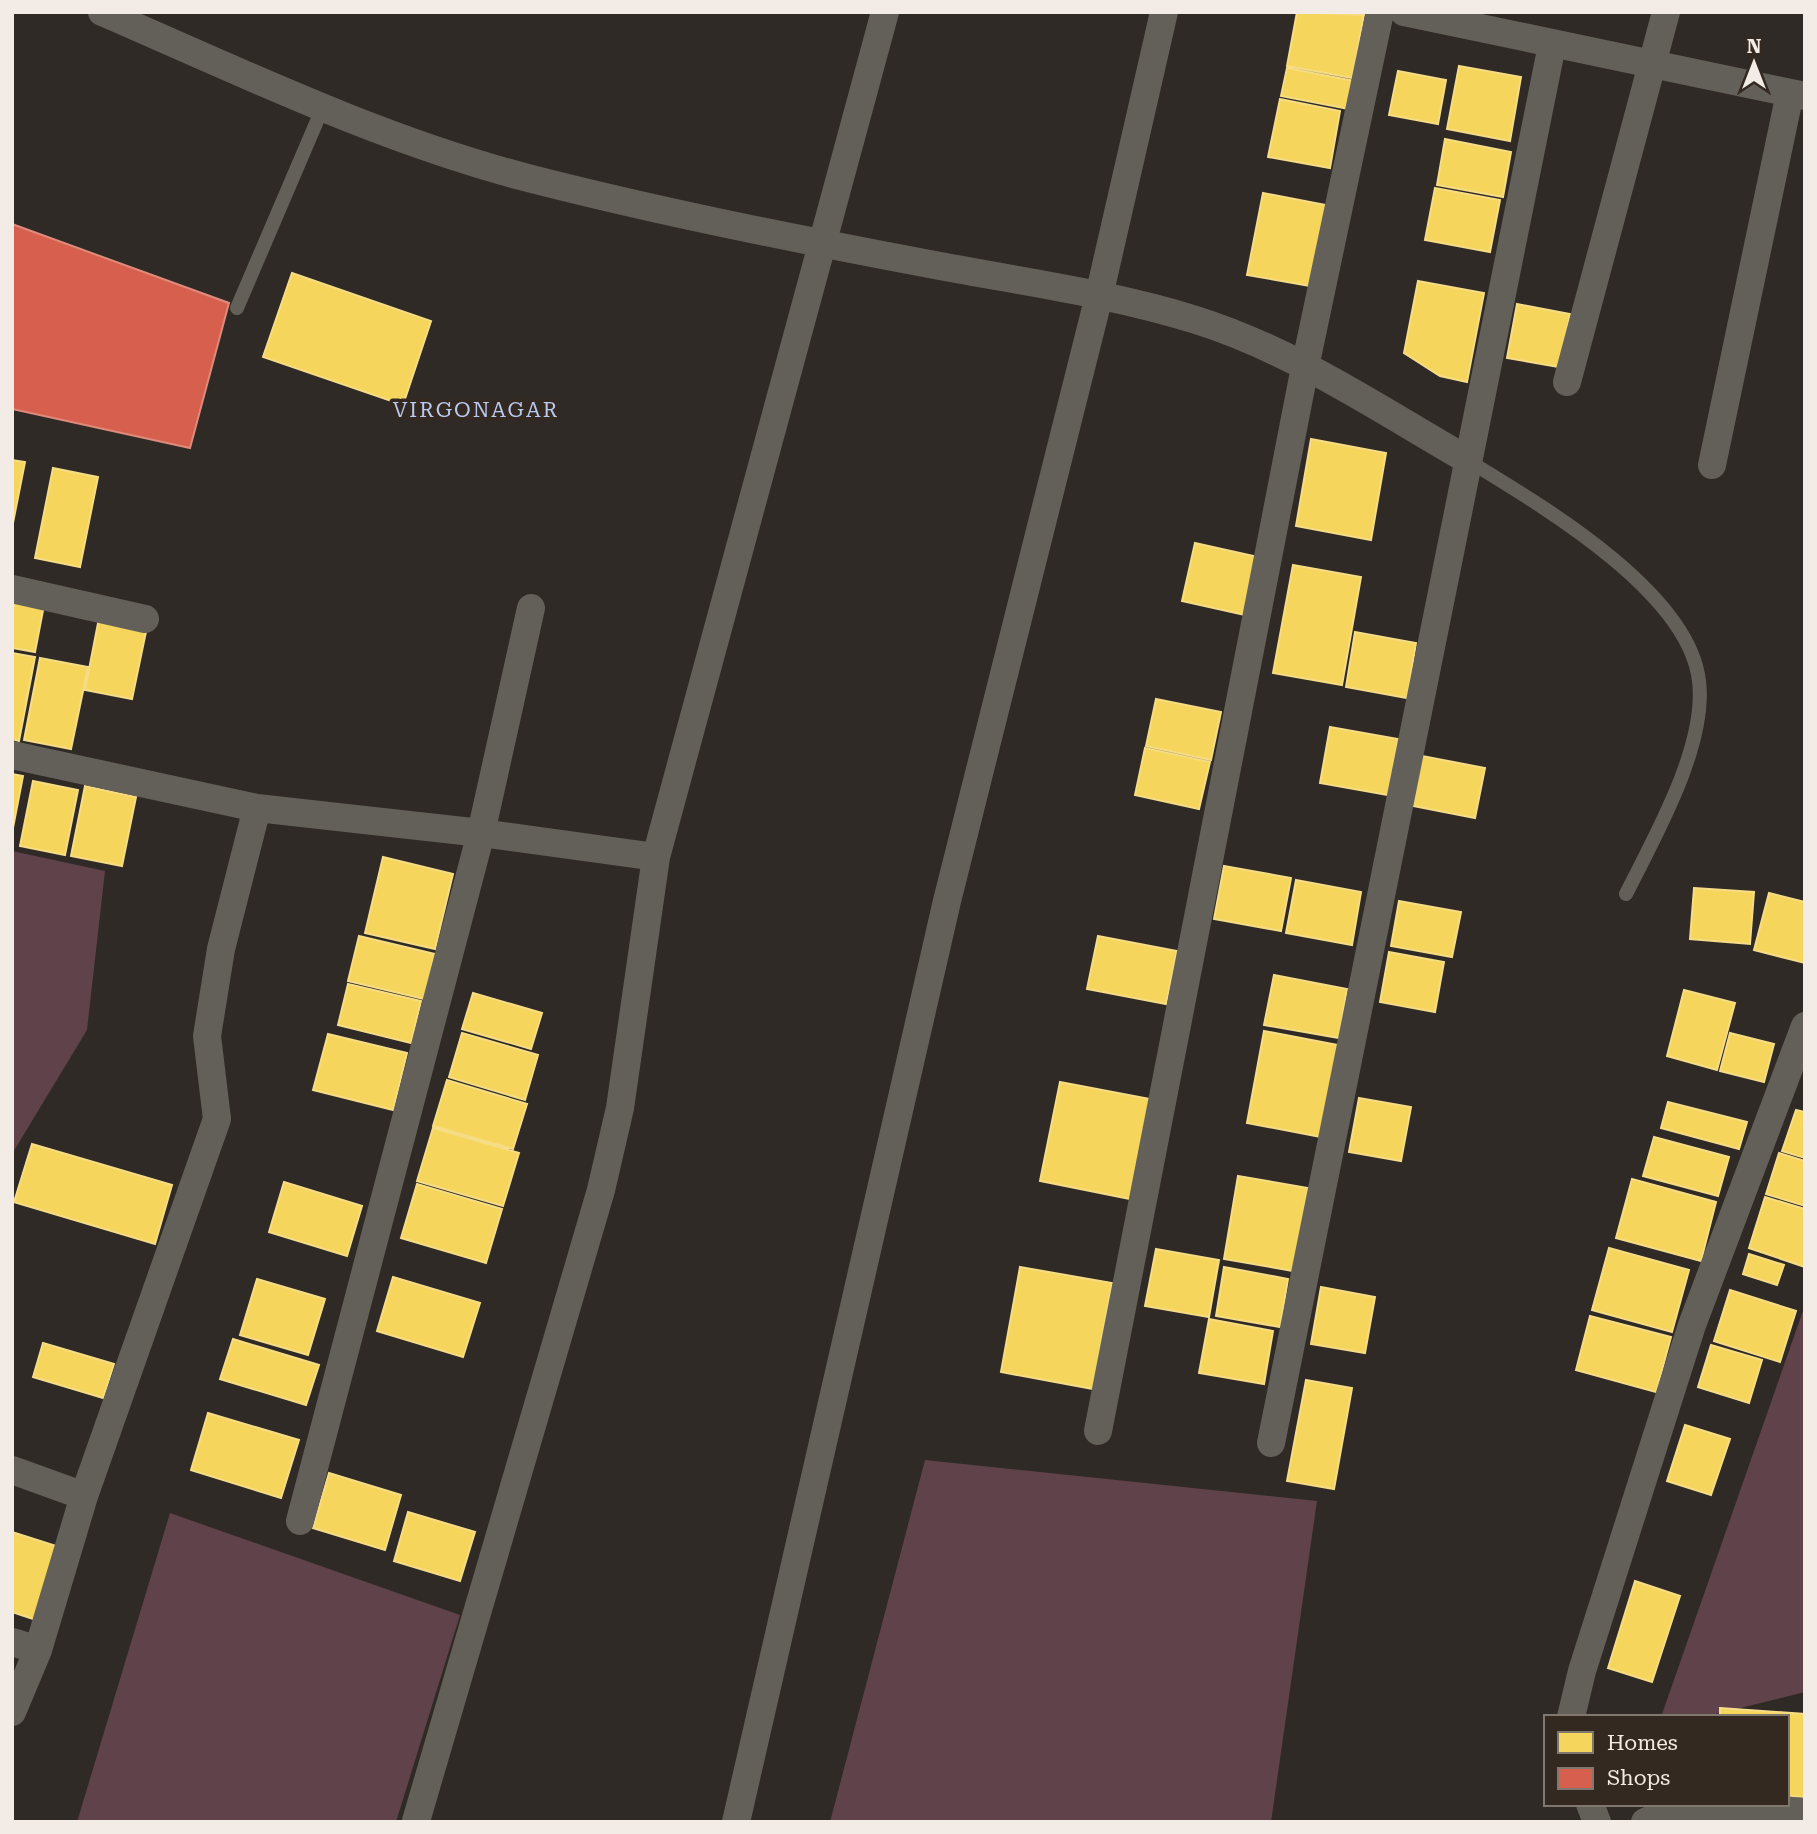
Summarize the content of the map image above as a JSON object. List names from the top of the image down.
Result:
{
  "districts": ["VIRGONAGAR"],
  "legend": ["Homes", "Shops"],
  "north": "top"
}
